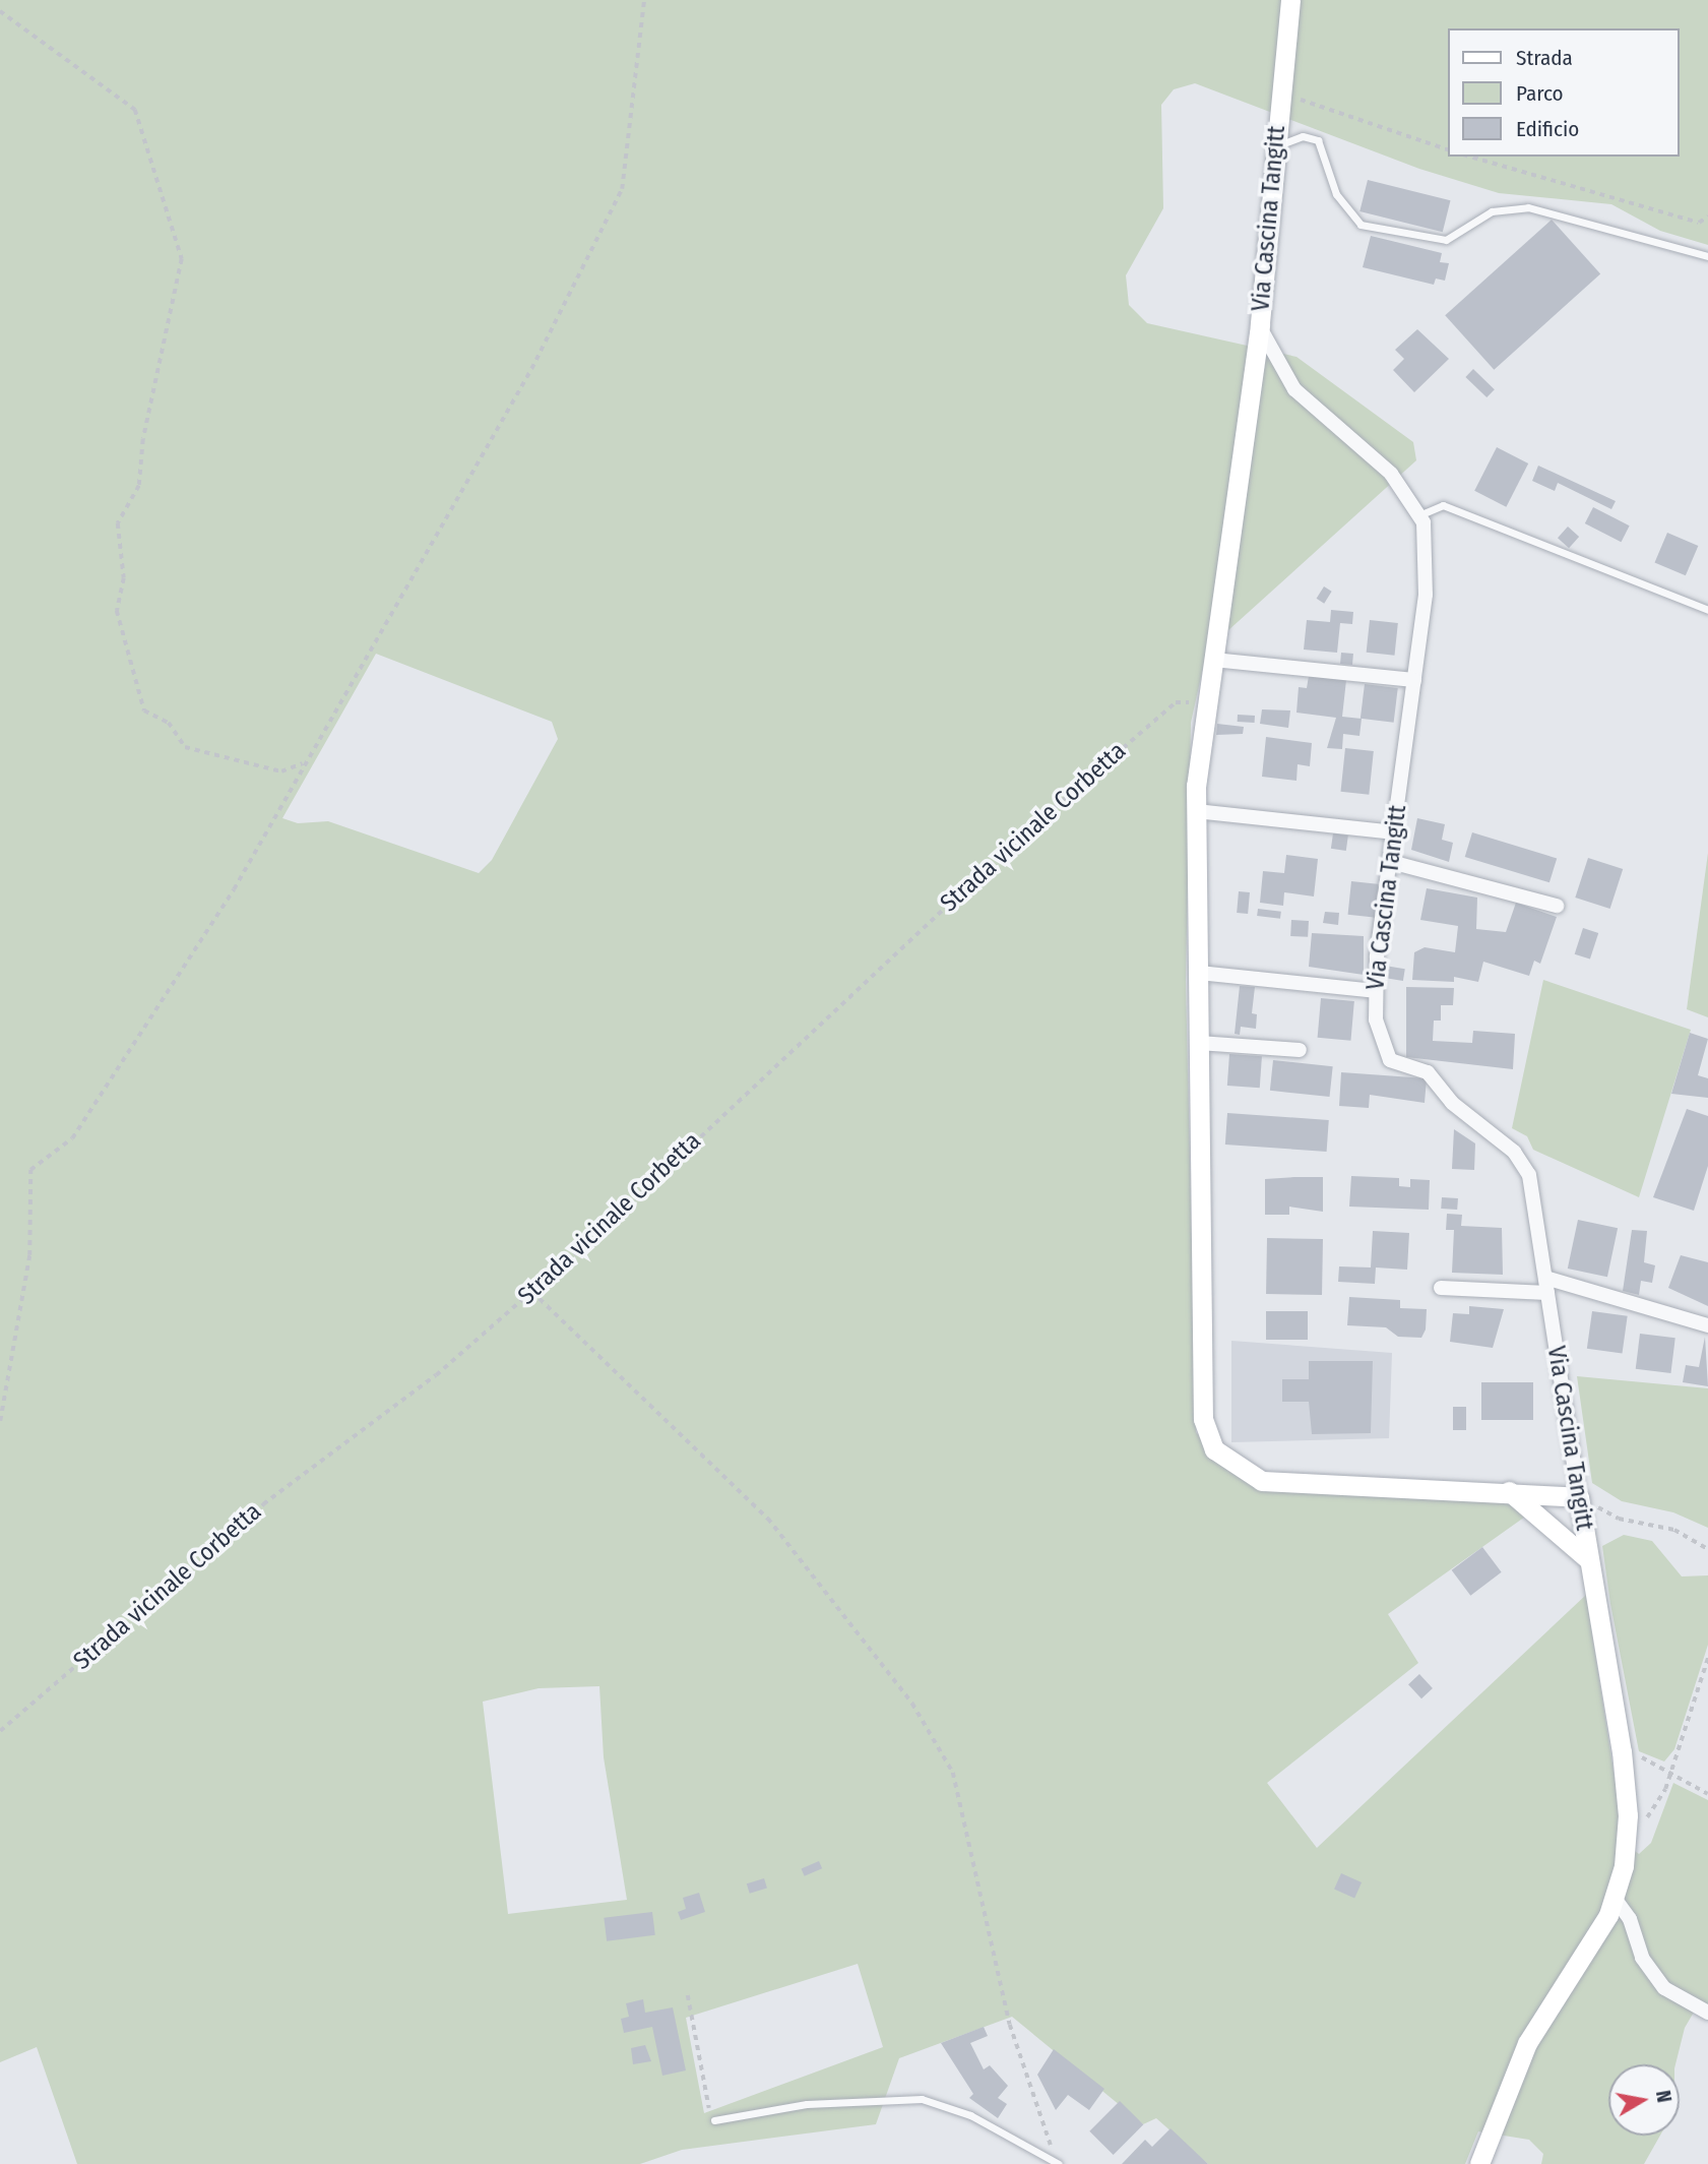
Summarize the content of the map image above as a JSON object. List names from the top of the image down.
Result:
{
  "streets": {
    "street": ["Via Cascina Tangitt"],
    "path": ["Strada vicinale Corbetta"]
  },
  "legend": ["Strada", "Parco", "Edificio"],
  "north": "right"
}
